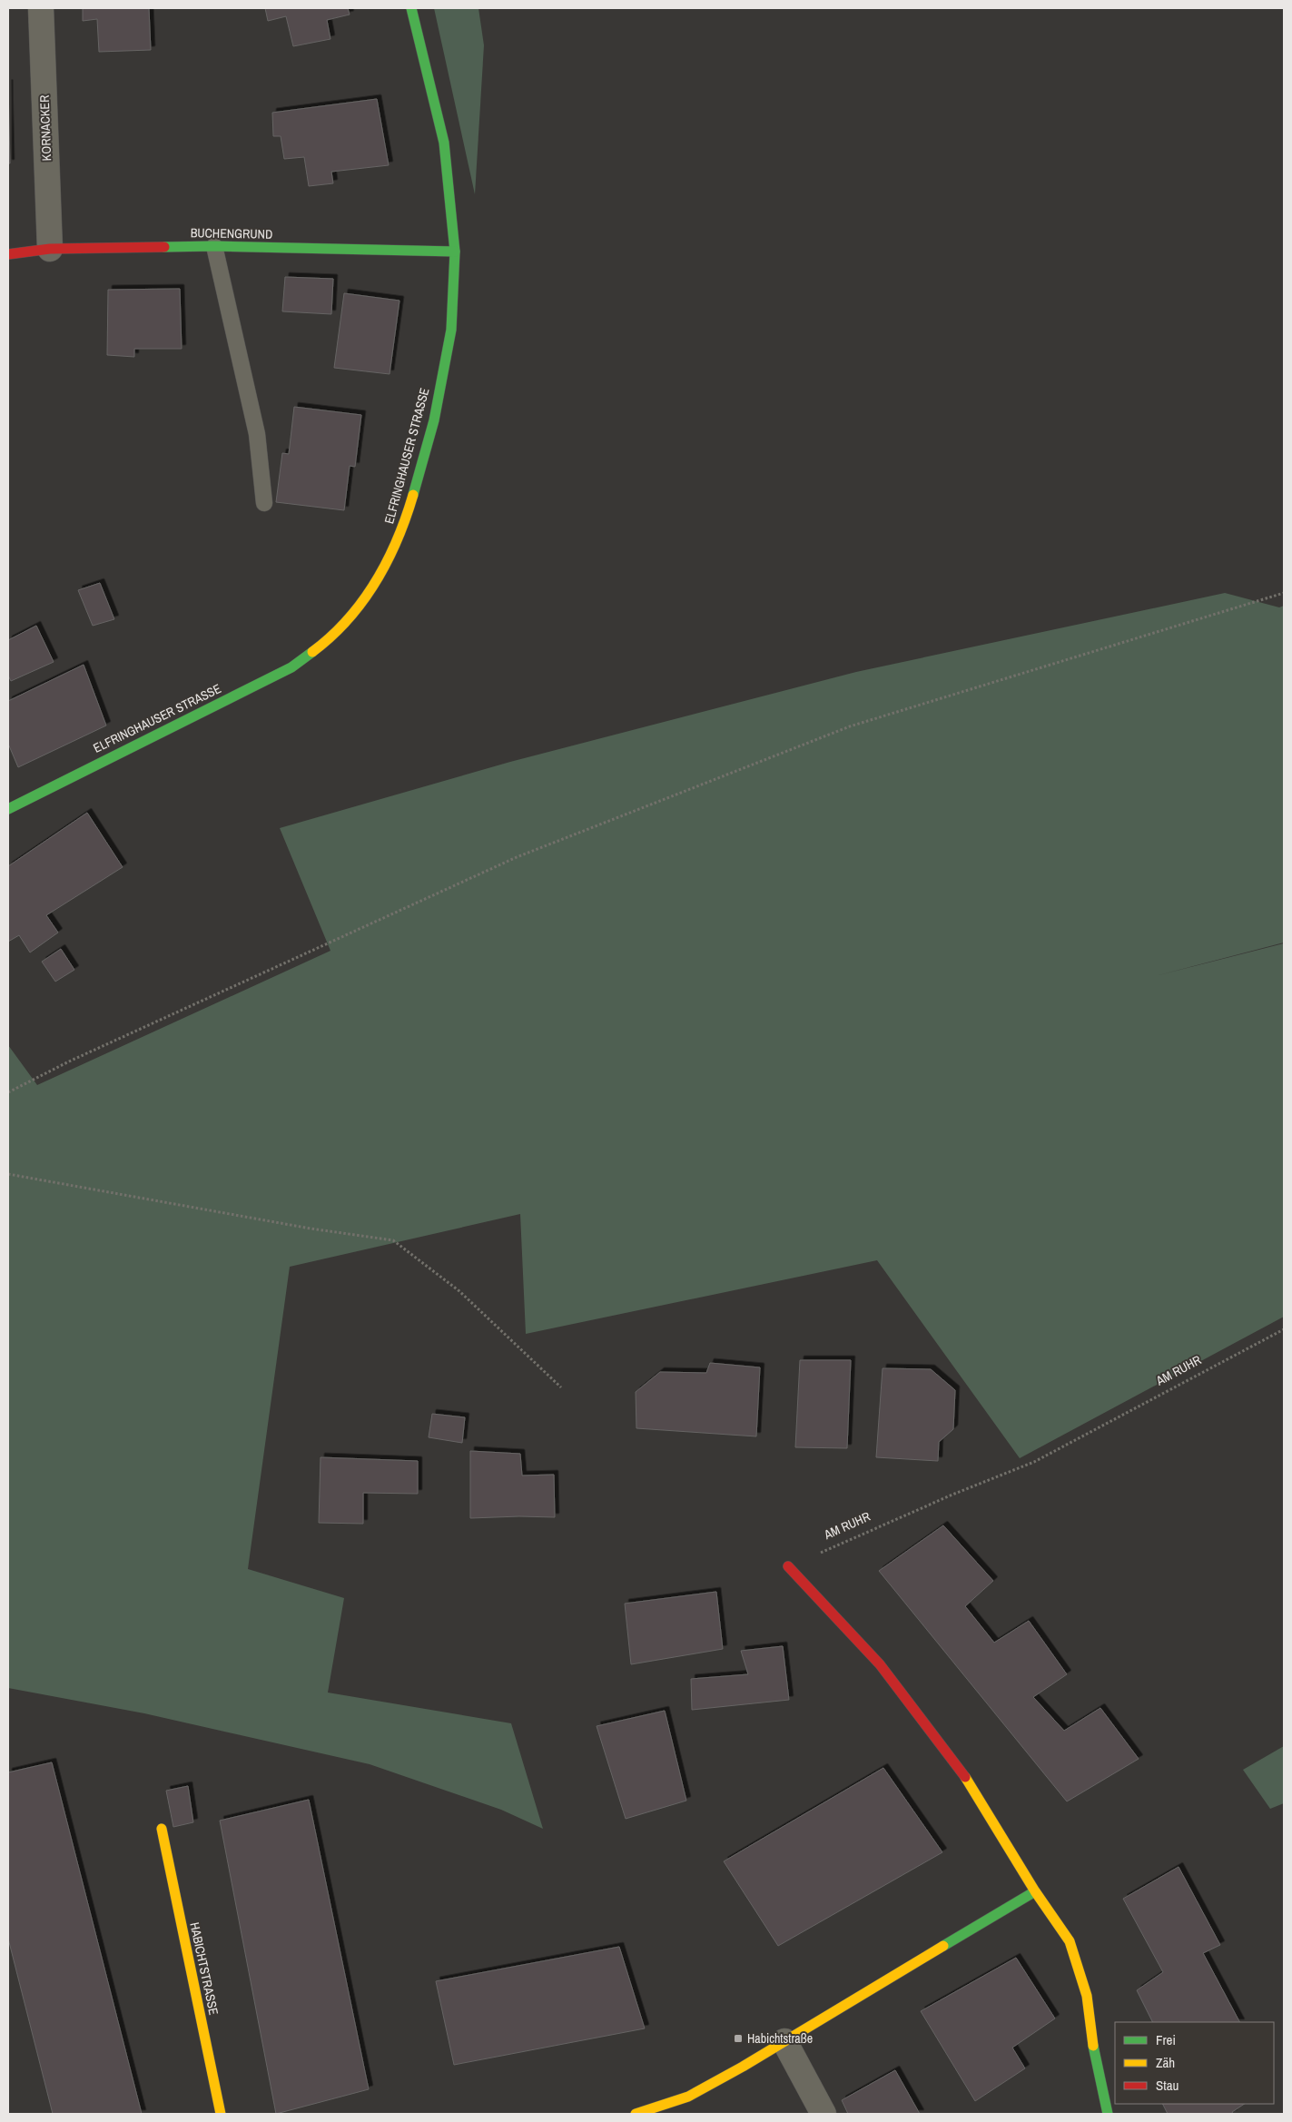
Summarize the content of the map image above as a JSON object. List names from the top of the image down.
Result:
{
  "streets": {
    "street": [
      "KORNACKER",
      "BUCHENGRUND",
      "ELFRINGHAUSER STRASSE",
      "HABICHTSTRASSE"
    ],
    "path": ["AM RUHR"]
  },
  "crossings": [
    ["KORNACKER", "BUCHENGRUND"],
    ["BUCHENGRUND", "ELFRINGHAUSER STRASSE"]
  ],
  "places": {
    "transit": ["Habichtstraße"]
  },
  "legend": ["Frei", "Zäh", "Stau"]
}
